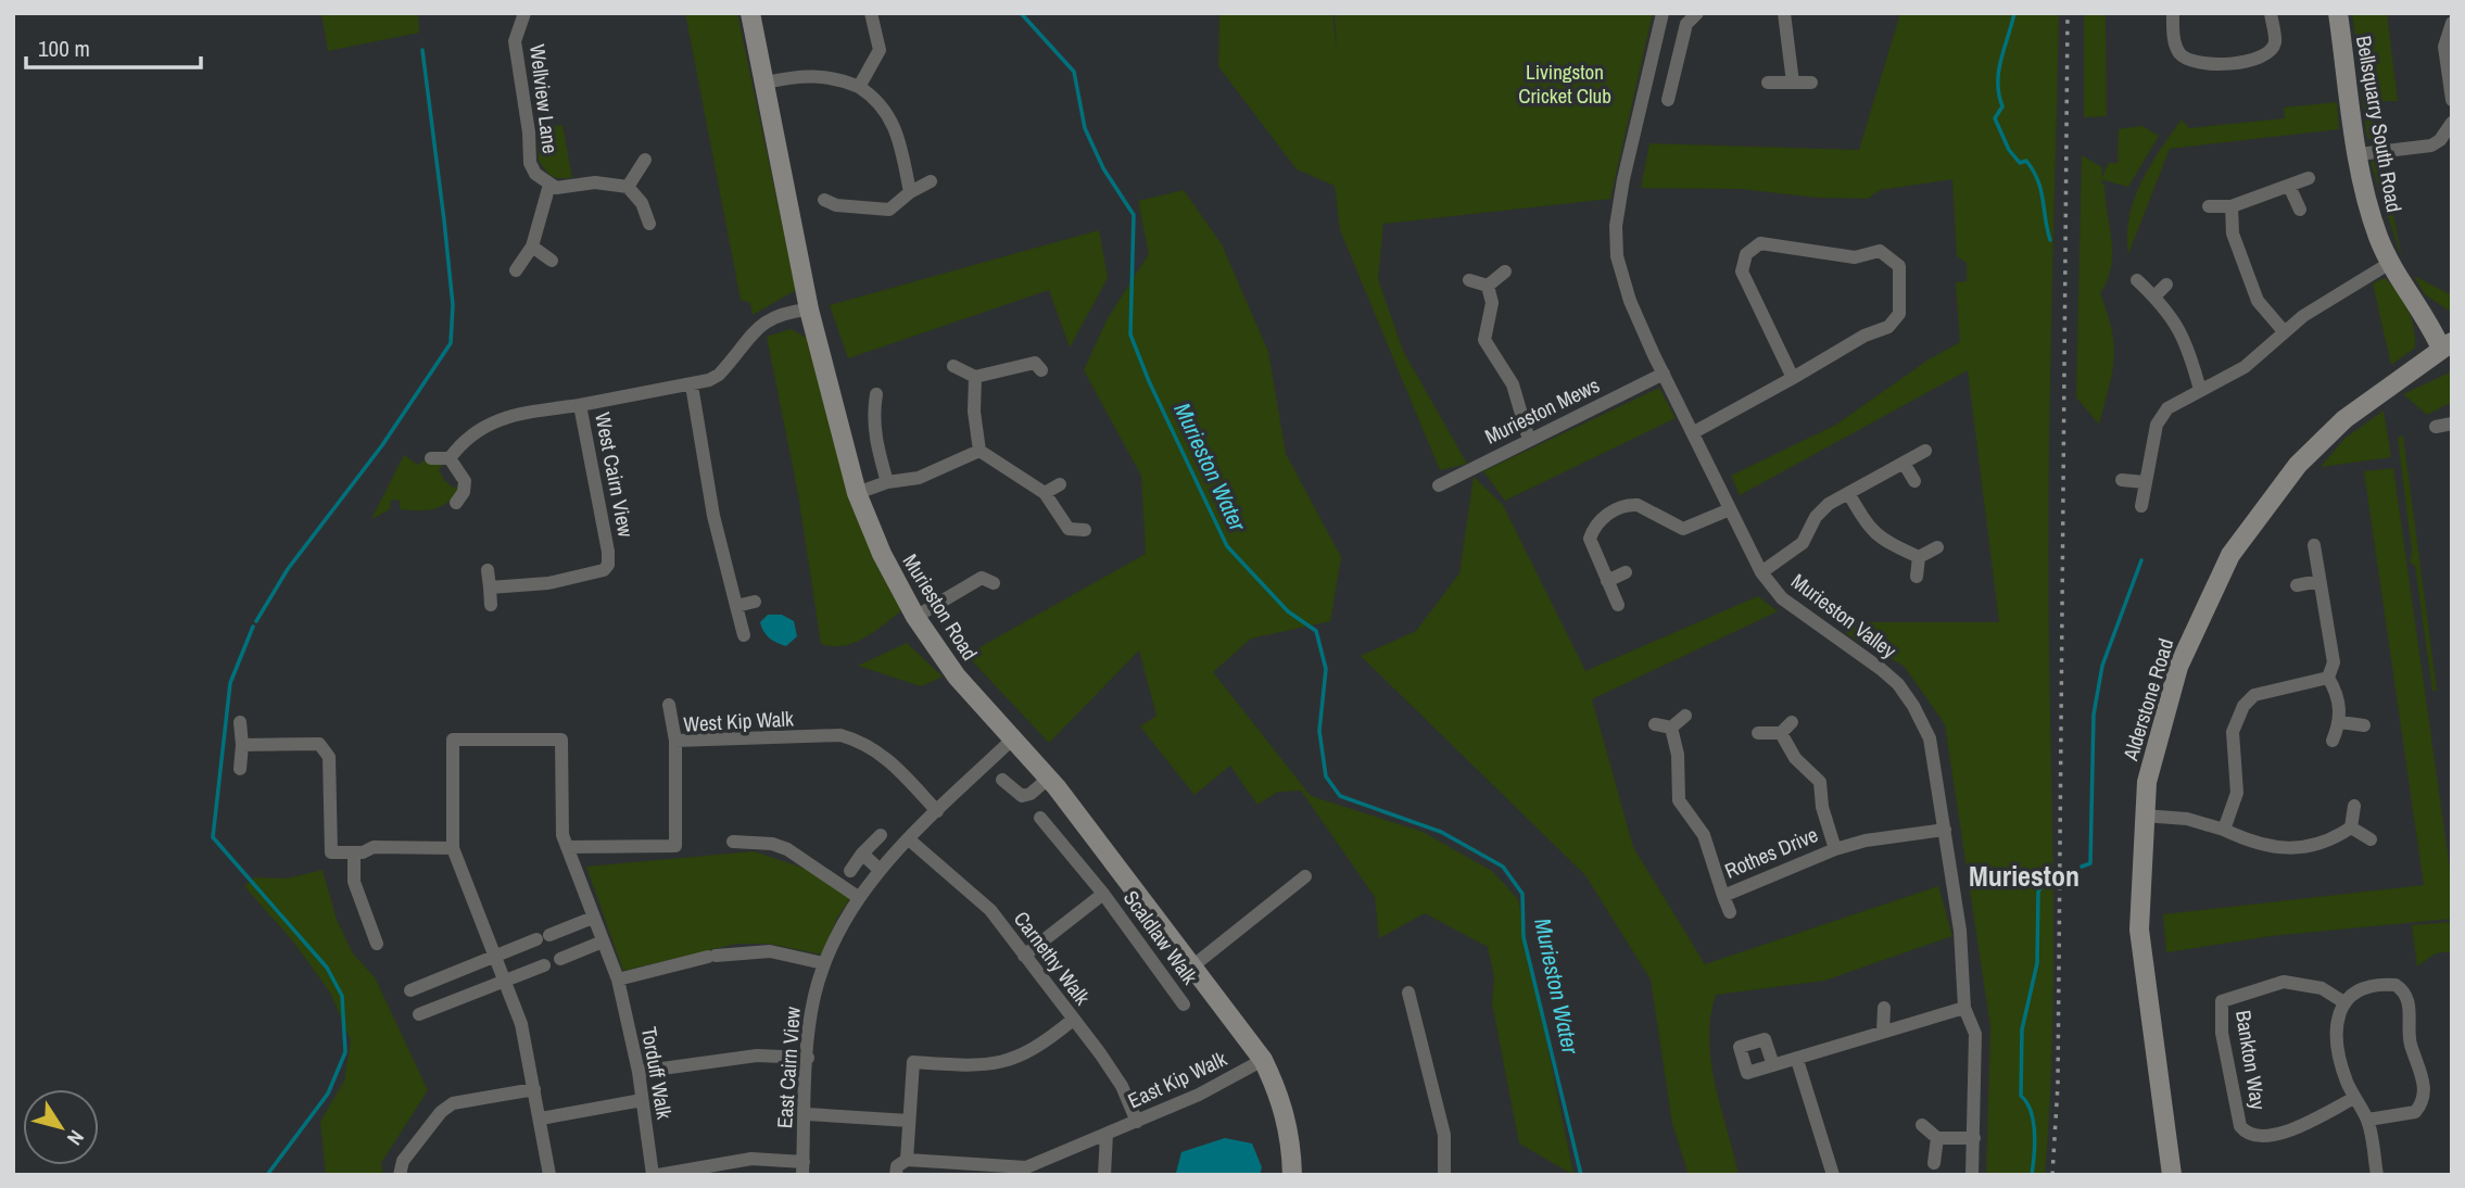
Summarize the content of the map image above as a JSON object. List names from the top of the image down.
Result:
{
  "streets": {
    "street": [
      "Wellview Lane",
      "Bellsquarry South Road",
      "Murieston Mews",
      "West Cairn View",
      "Murieston Road",
      "Murieston Valley",
      "Alderstone Road",
      "West Kip Walk",
      "Rothes Drive",
      "Scaldlaw Walk",
      "Carnethy Walk",
      "Bankton Way",
      "East Cairn View",
      "Torduff Walk",
      "East Kip Walk"
    ]
  },
  "crossings": [
    ["Bellsquarry South Road", "Alderstone Road"],
    ["Murieston Mews", "Murieston Valley"],
    ["West Cairn View", "Murieston Road"],
    ["Murieston Road", "East Cairn View"],
    ["Murieston Road", "East Kip Walk"],
    ["Murieston Valley", "Rothes Drive"],
    ["West Kip Walk", "East Cairn View"],
    ["West Kip Walk", "Torduff Walk"],
    ["Scaldlaw Walk", "Carnethy Walk"],
    ["Carnethy Walk", "East Cairn View"],
    ["Carnethy Walk", "East Kip Walk"],
    ["East Cairn View", "Torduff Walk"]
  ],
  "districts": ["Murieston"],
  "water": ["Murieston Water"],
  "parks": ["Livingston Cricket Club"],
  "scale_bar": "100 m",
  "north": "bottom right"
}
